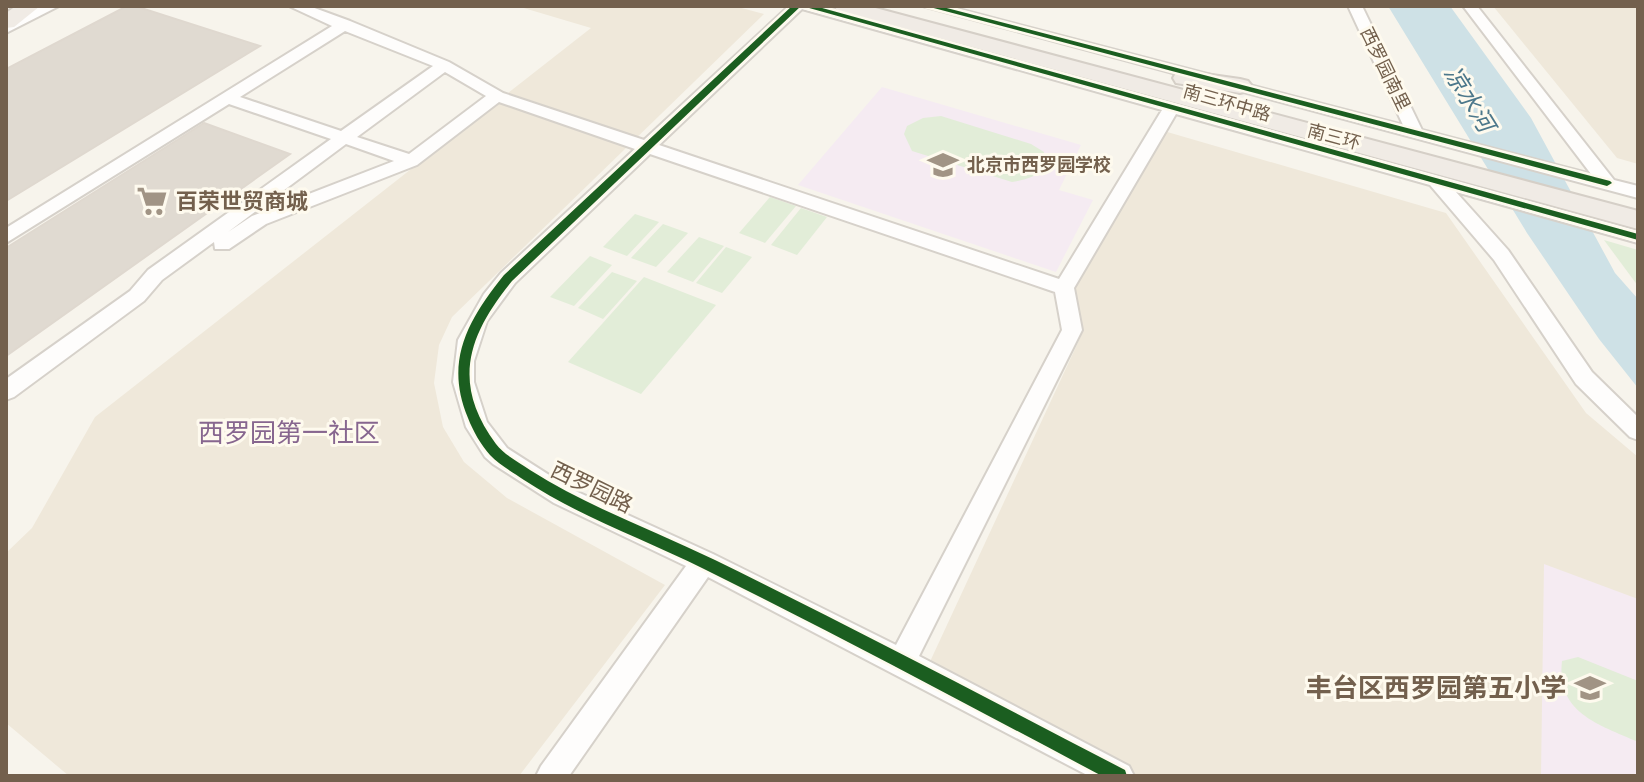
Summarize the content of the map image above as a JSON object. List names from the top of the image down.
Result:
{
  "streets": {
    "highway": ["南三环"],
    "street": ["西罗园南里", "南三环中路", "西罗园路"]
  },
  "crossings": [
    ["西罗园南里", "南三环中路"],
    ["南三环中路", "南三环"]
  ],
  "districts": ["西罗园第一社区"],
  "water": ["凉水河"],
  "places": {
    "school or university": ["北京市西罗园学校", "丰台区西罗园第五小学"],
    "supermarket": ["百荣世贸商城"]
  }
}
